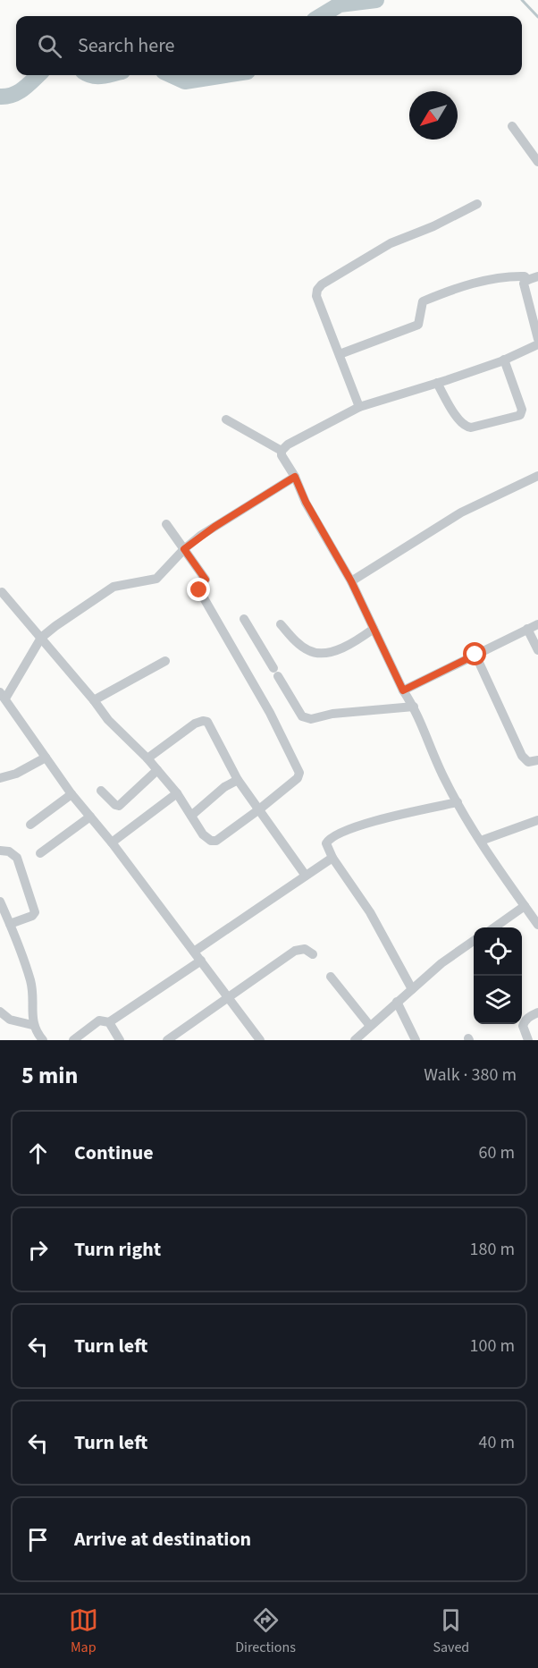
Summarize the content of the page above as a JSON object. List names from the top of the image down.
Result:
{
  "north": "bottom left",
  "page": {
    "search": "Search here",
    "heading": ["5 min", "Walk · 380 m"],
    "list": [
      ["Continue", "60 m"],
      ["Turn right", "180 m"],
      ["Turn left", "100 m"],
      ["Turn left", "40 m"],
      "Arrive at destination"
    ],
    "nav": ["Map", "Directions", "Saved"]
  }
}
